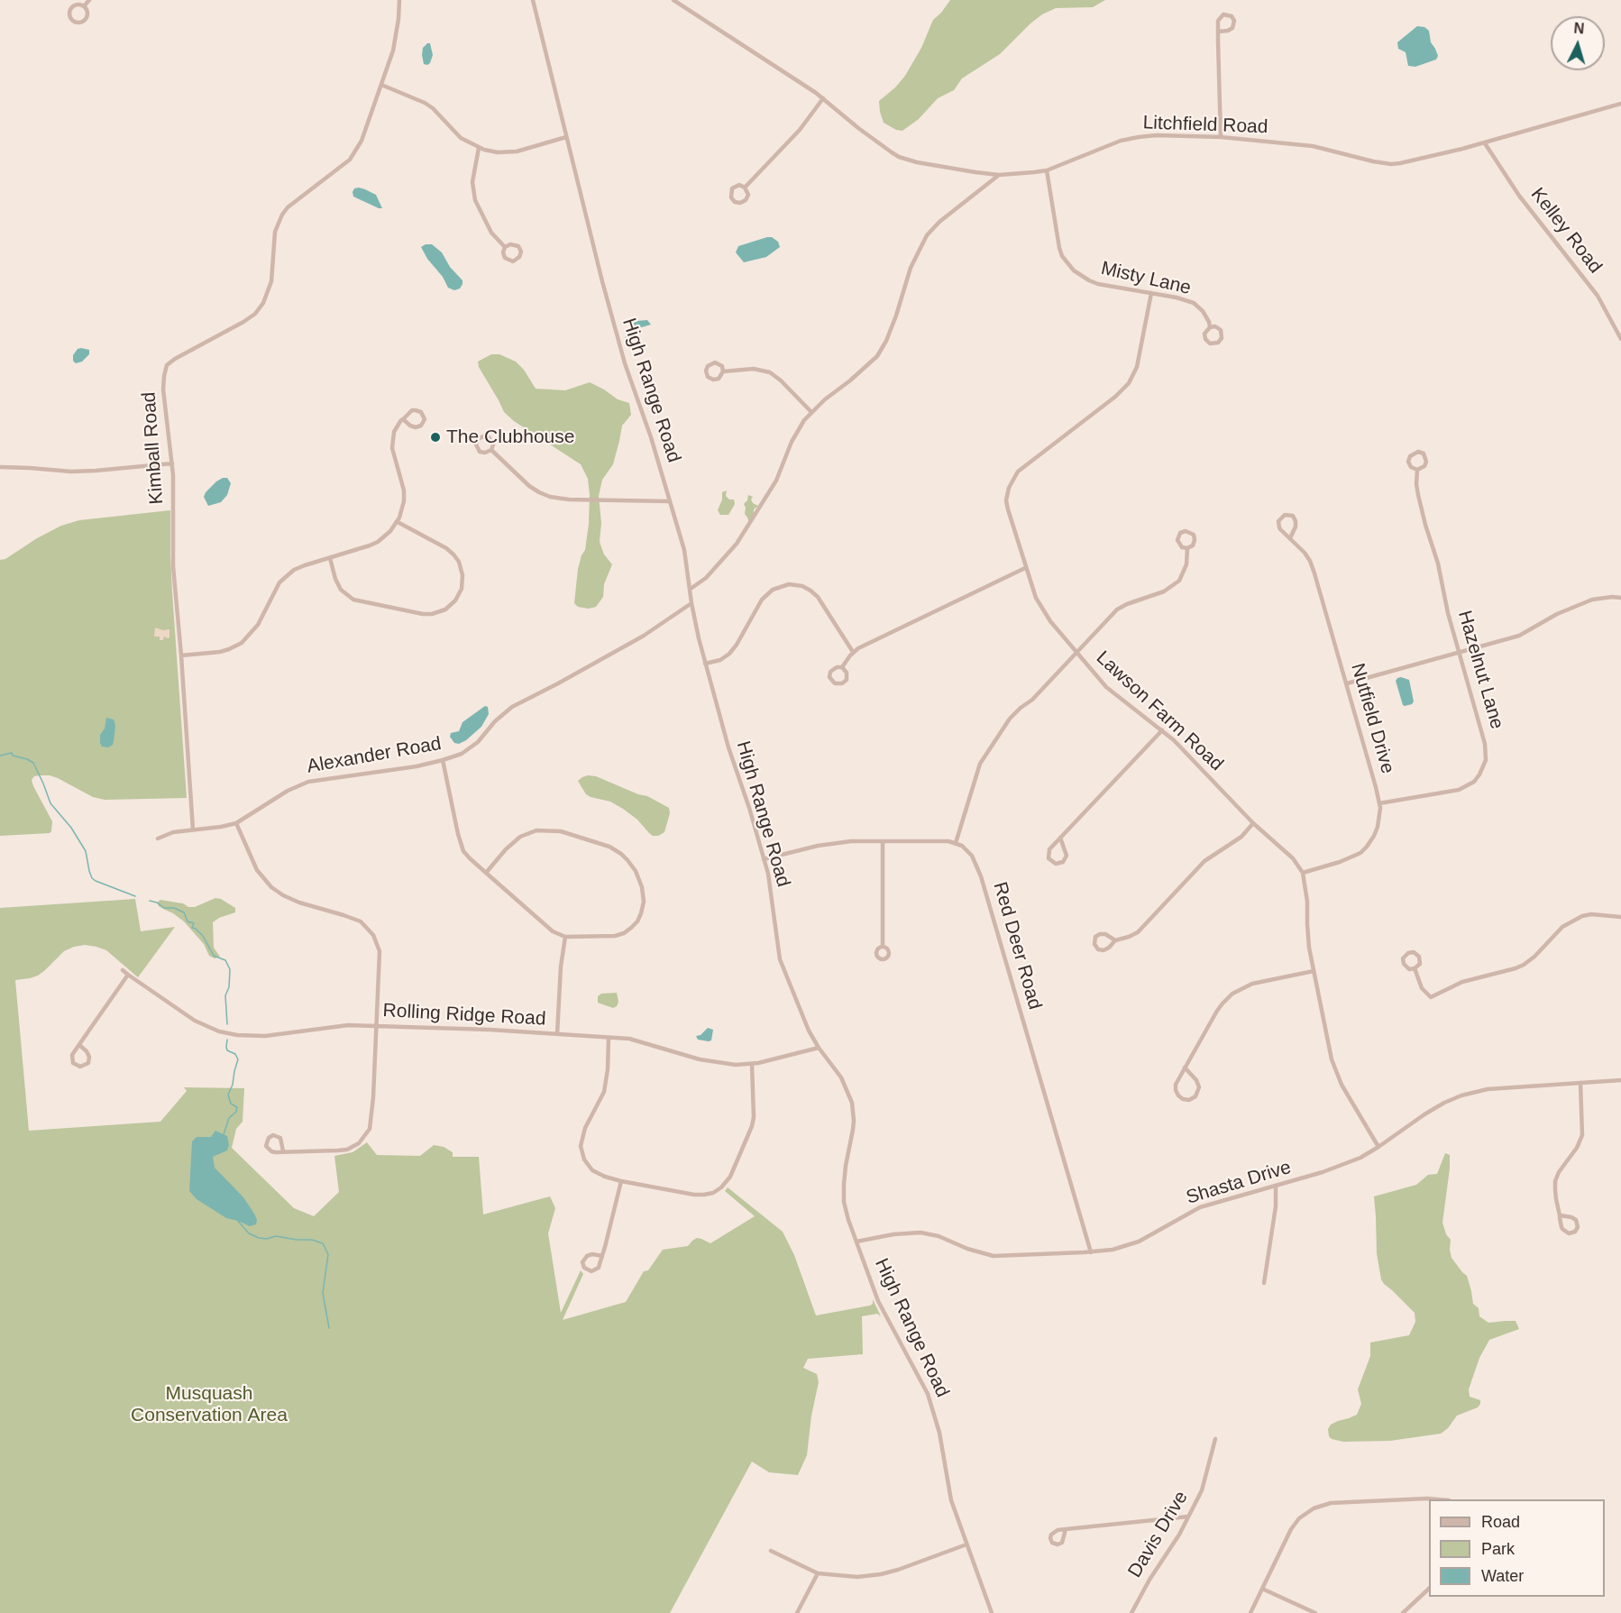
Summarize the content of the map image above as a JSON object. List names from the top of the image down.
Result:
{
  "streets": {
    "street": [
      "Litchfield Road",
      "Kelley Road",
      "Misty Lane",
      "High Range Road",
      "Kimball Road",
      "Hazelnut Lane",
      "Lawson Farm Road",
      "Nutfield Drive",
      "Alexander Road",
      "Red Deer Road",
      "Rolling Ridge Road",
      "Shasta Drive",
      "Davis Drive"
    ]
  },
  "crossings": [
    ["Litchfield Road", "Kelley Road"],
    ["Litchfield Road", "Misty Lane"],
    ["Misty Lane", "Lawson Farm Road"],
    ["High Range Road", "Alexander Road"],
    ["High Range Road", "Rolling Ridge Road"],
    ["High Range Road", "Shasta Drive"],
    ["Kimball Road", "Alexander Road"],
    ["Hazelnut Lane", "Nutfield Drive"],
    ["Lawson Farm Road", "Nutfield Drive"],
    ["Red Deer Road", "Shasta Drive"]
  ],
  "parks": ["Musquash Conservation Area"],
  "places": ["The Clubhouse"],
  "legend": ["Road", "Park", "Water"],
  "north": "top"
}
